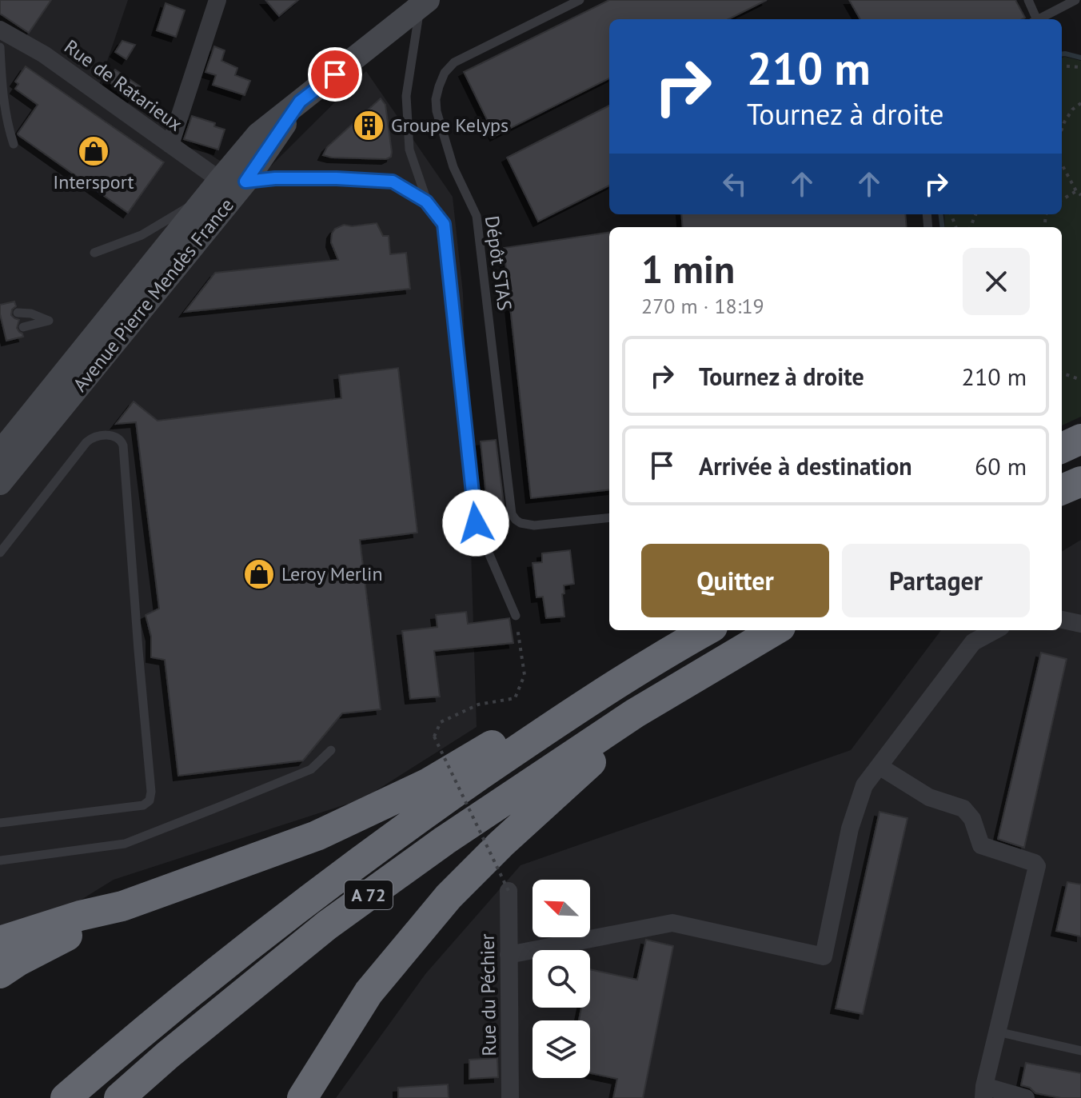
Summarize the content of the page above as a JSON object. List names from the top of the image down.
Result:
{
  "streets": {
    "highway": ["A 72"],
    "main road": ["Avenue Pierre Mendès France"],
    "street": ["Rue de Ratarieux", "Rue du Péchier"],
    "lane": ["Dépôt STAS"]
  },
  "crossings": [
    ["Rue de Ratarieux", "Avenue Pierre Mendès France"]
  ],
  "places": {
    "building": ["Groupe Kelyps"],
    "shop": ["Intersport", "Leroy Merlin"]
  },
  "north": "top left",
  "page": {
    "turn": ["210 m", "Tournez à droite"],
    "heading": ["1 min", "270 m · 18:19"],
    "list": [
      {
        "name": "Tournez à droite",
        "value": "210 m"
      },
      {
        "name": "Arrivée à destination",
        "value": "60 m"
      }
    ],
    "buttons": ["Quitter", "Partager"]
  }
}
